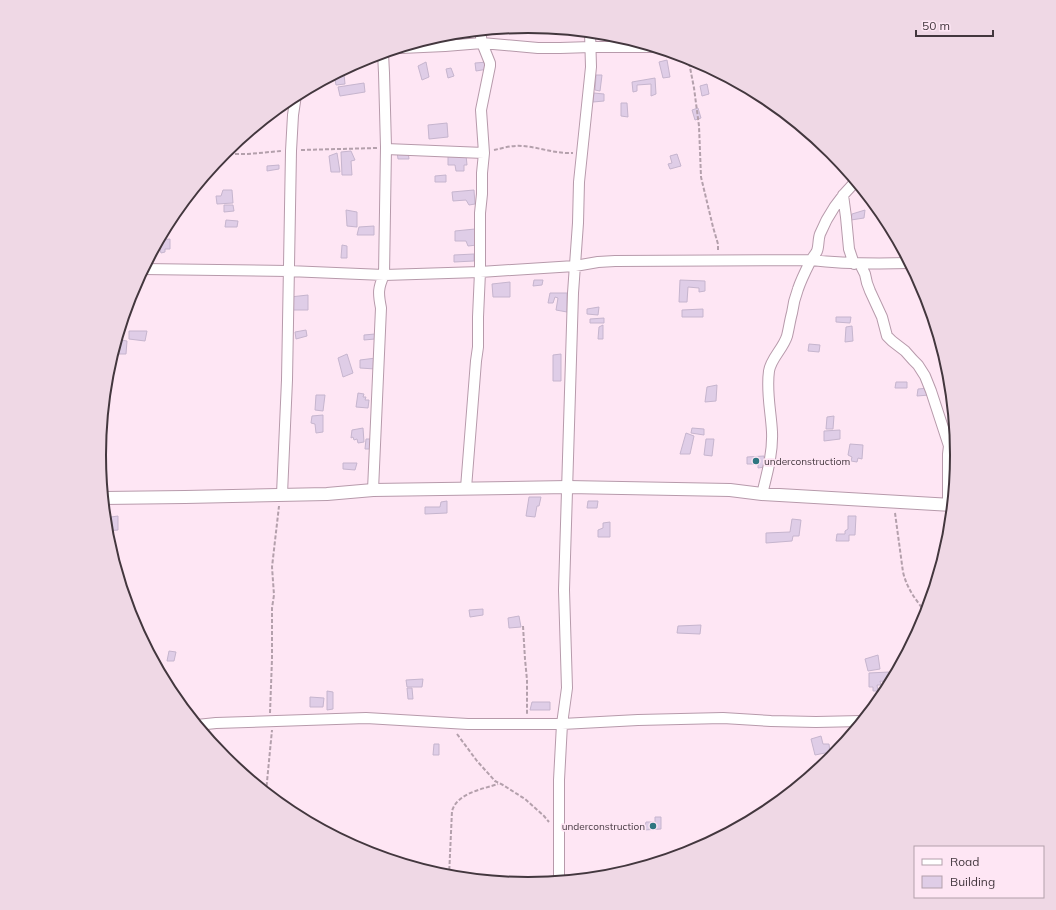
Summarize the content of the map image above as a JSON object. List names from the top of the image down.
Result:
{
  "places": ["underconstructiom", "underconstruction"],
  "legend": ["Road", "Building"],
  "scale_bar": "50 m"
}
